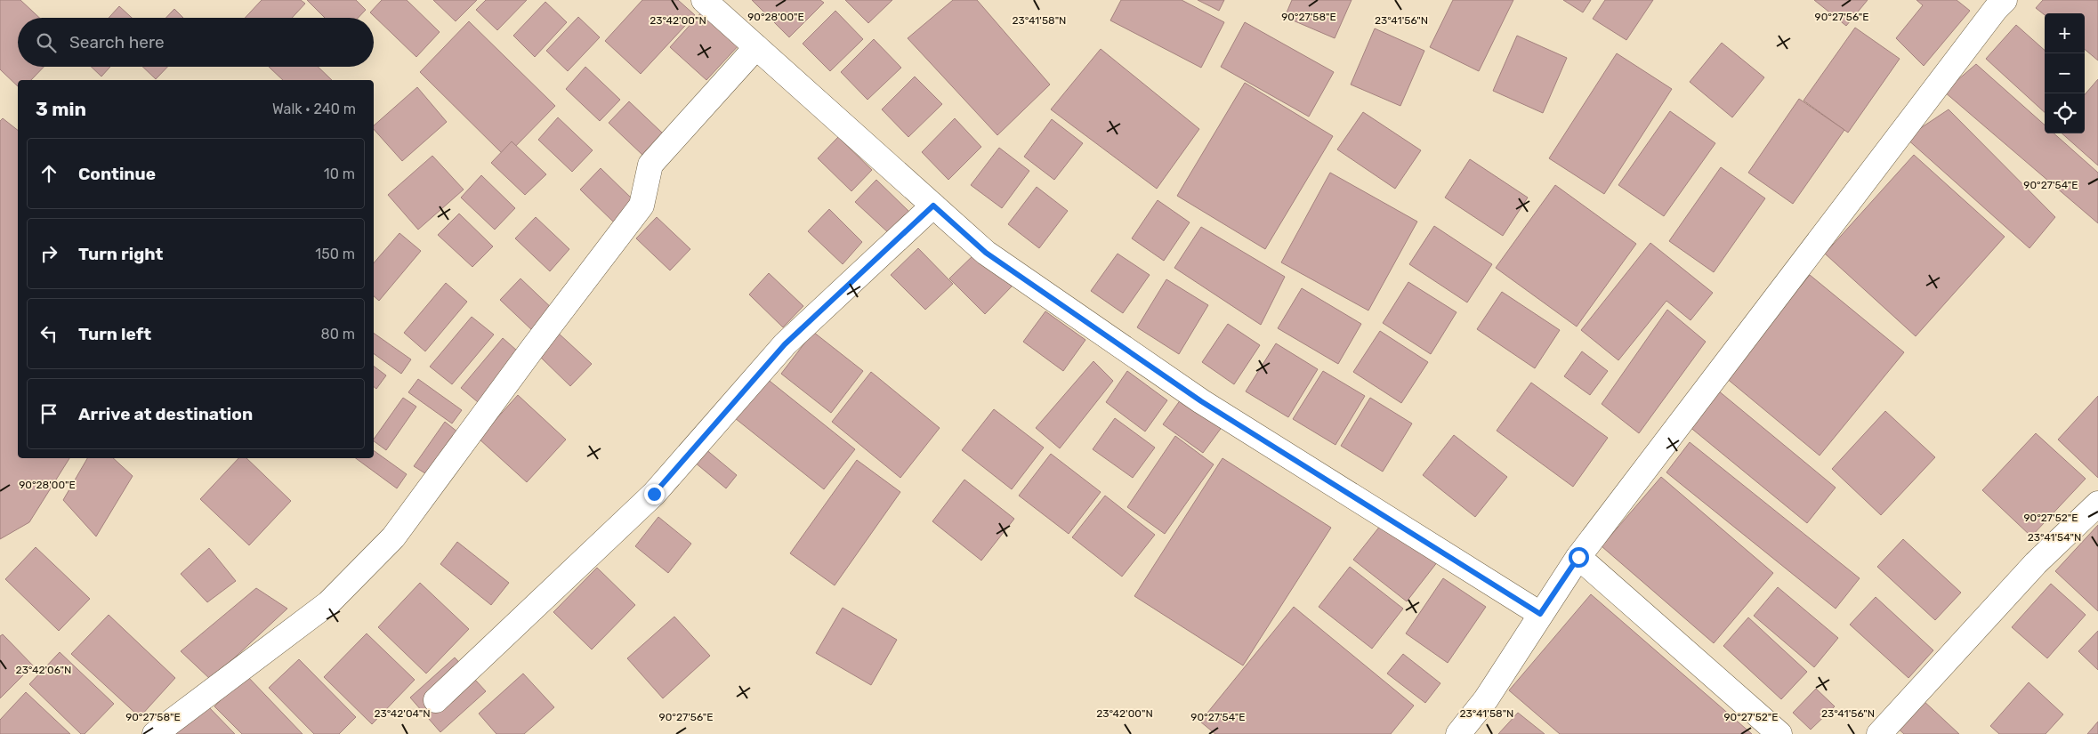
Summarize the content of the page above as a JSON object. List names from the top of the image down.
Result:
{
  "page": {
    "map_buttons": ["+", "−"],
    "search": "Search here",
    "heading": ["3 min", "Walk · 240 m"],
    "list": [
      ["Continue", "10 m"],
      ["Turn right", "150 m"],
      ["Turn left", "80 m"],
      "Arrive at destination"
    ]
  },
  "coordinates": [
    "90°28'00\"E",
    "90°27'58\"E",
    "90°27'56\"E",
    "23°42'00\"N",
    "23°41'58\"N",
    "23°41'56\"N",
    "90°27'54\"E",
    "90°27'52\"E",
    "23°41'54\"N",
    "23°42'06\"N",
    "23°42'04\"N"
  ]
}
